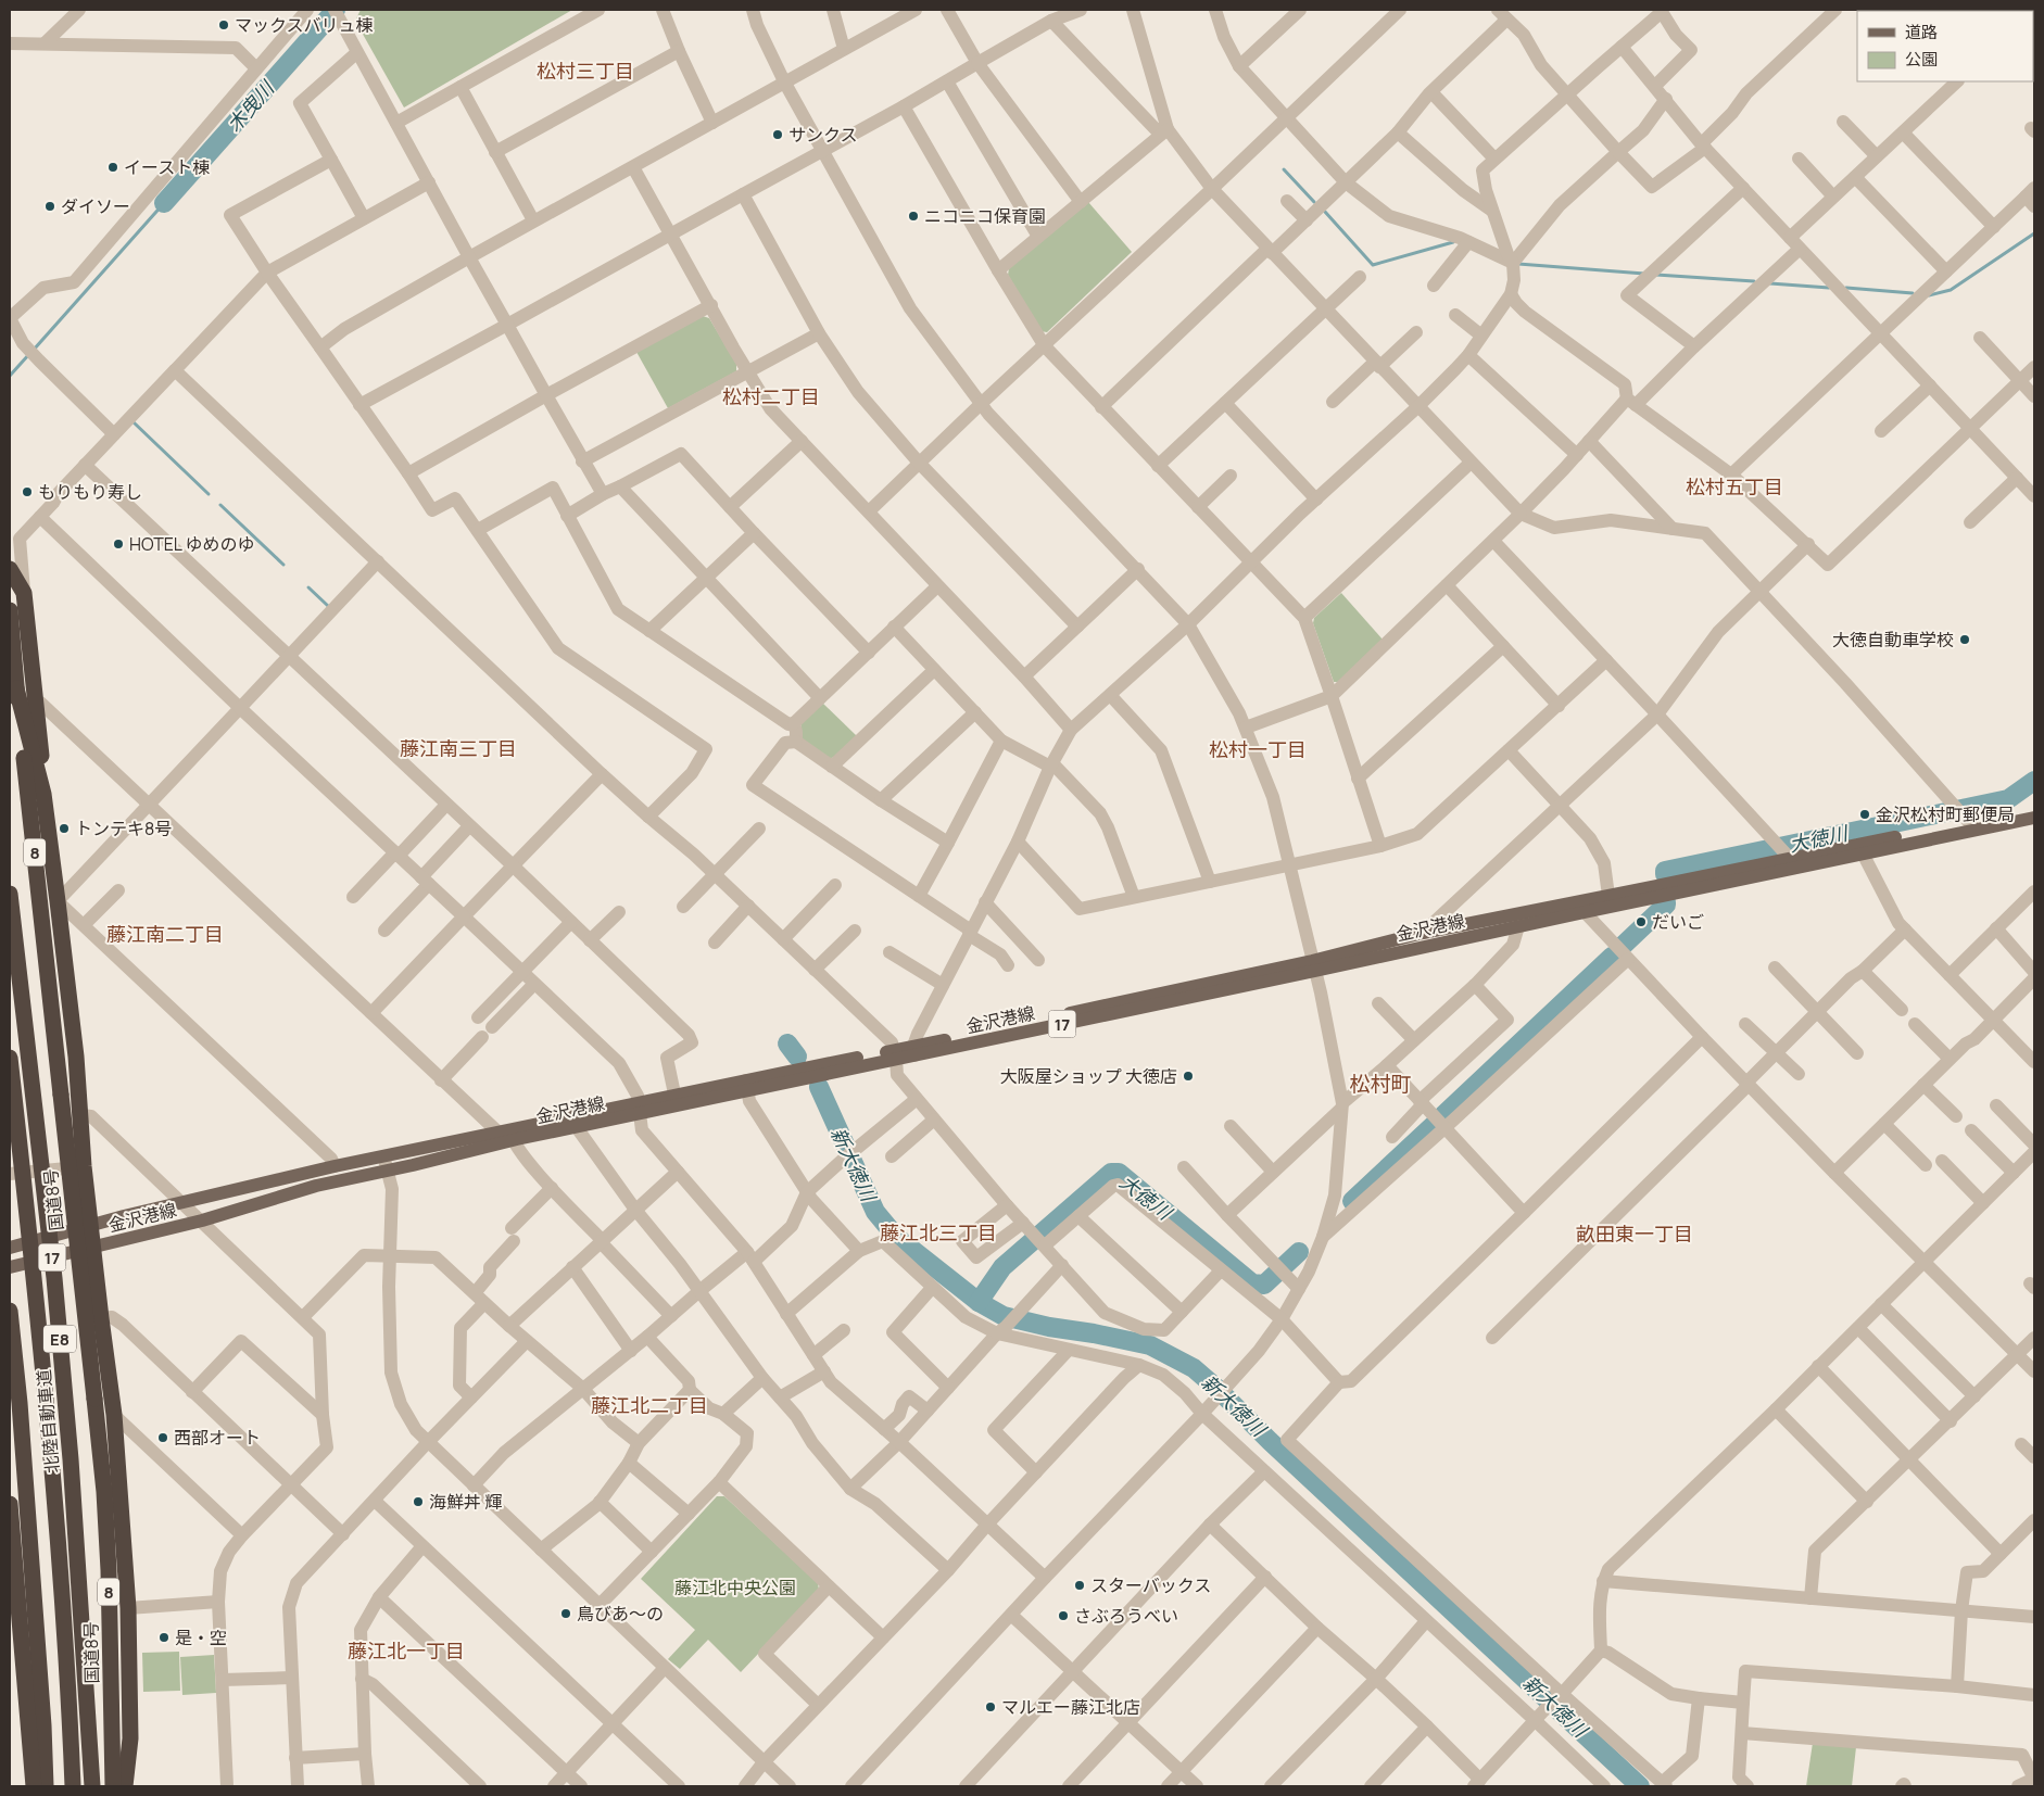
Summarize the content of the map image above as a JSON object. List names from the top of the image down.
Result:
{
  "streets": {
    "highway": [
      "8",
      "国道8号",
      "E8",
      "北陸自動車道"
    ],
    "main road": ["金沢港線", "17"]
  },
  "districts": [
    "松村三丁目",
    "松村二丁目",
    "松村五丁目",
    "藤江南三丁目",
    "松村一丁目",
    "藤江南二丁目",
    "松村町",
    "藤江北三丁目",
    "畝田東一丁目",
    "藤江北二丁目",
    "藤江北一丁目"
  ],
  "water": ["木曳川", "大徳川", "新大徳川"],
  "parks": ["藤江北中央公園"],
  "places": [
    "マックスバリュ棟",
    "サンクス",
    "イースト棟",
    "ダイソー",
    "ニコニコ保育園",
    "もりもり寿し",
    "HOTEL ゆめのゆ",
    "大徳自動車学校",
    "金沢松村町郵便局",
    "トンテキ8号",
    "だいご",
    "大阪屋ショップ 大徳店",
    "西部オート",
    "海鮮丼 輝",
    "スターバックス",
    "鳥びあ〜の",
    "さぶろうべい",
    "是・空",
    "マルエー藤江北店"
  ],
  "legend": ["道路", "公園"]
}
